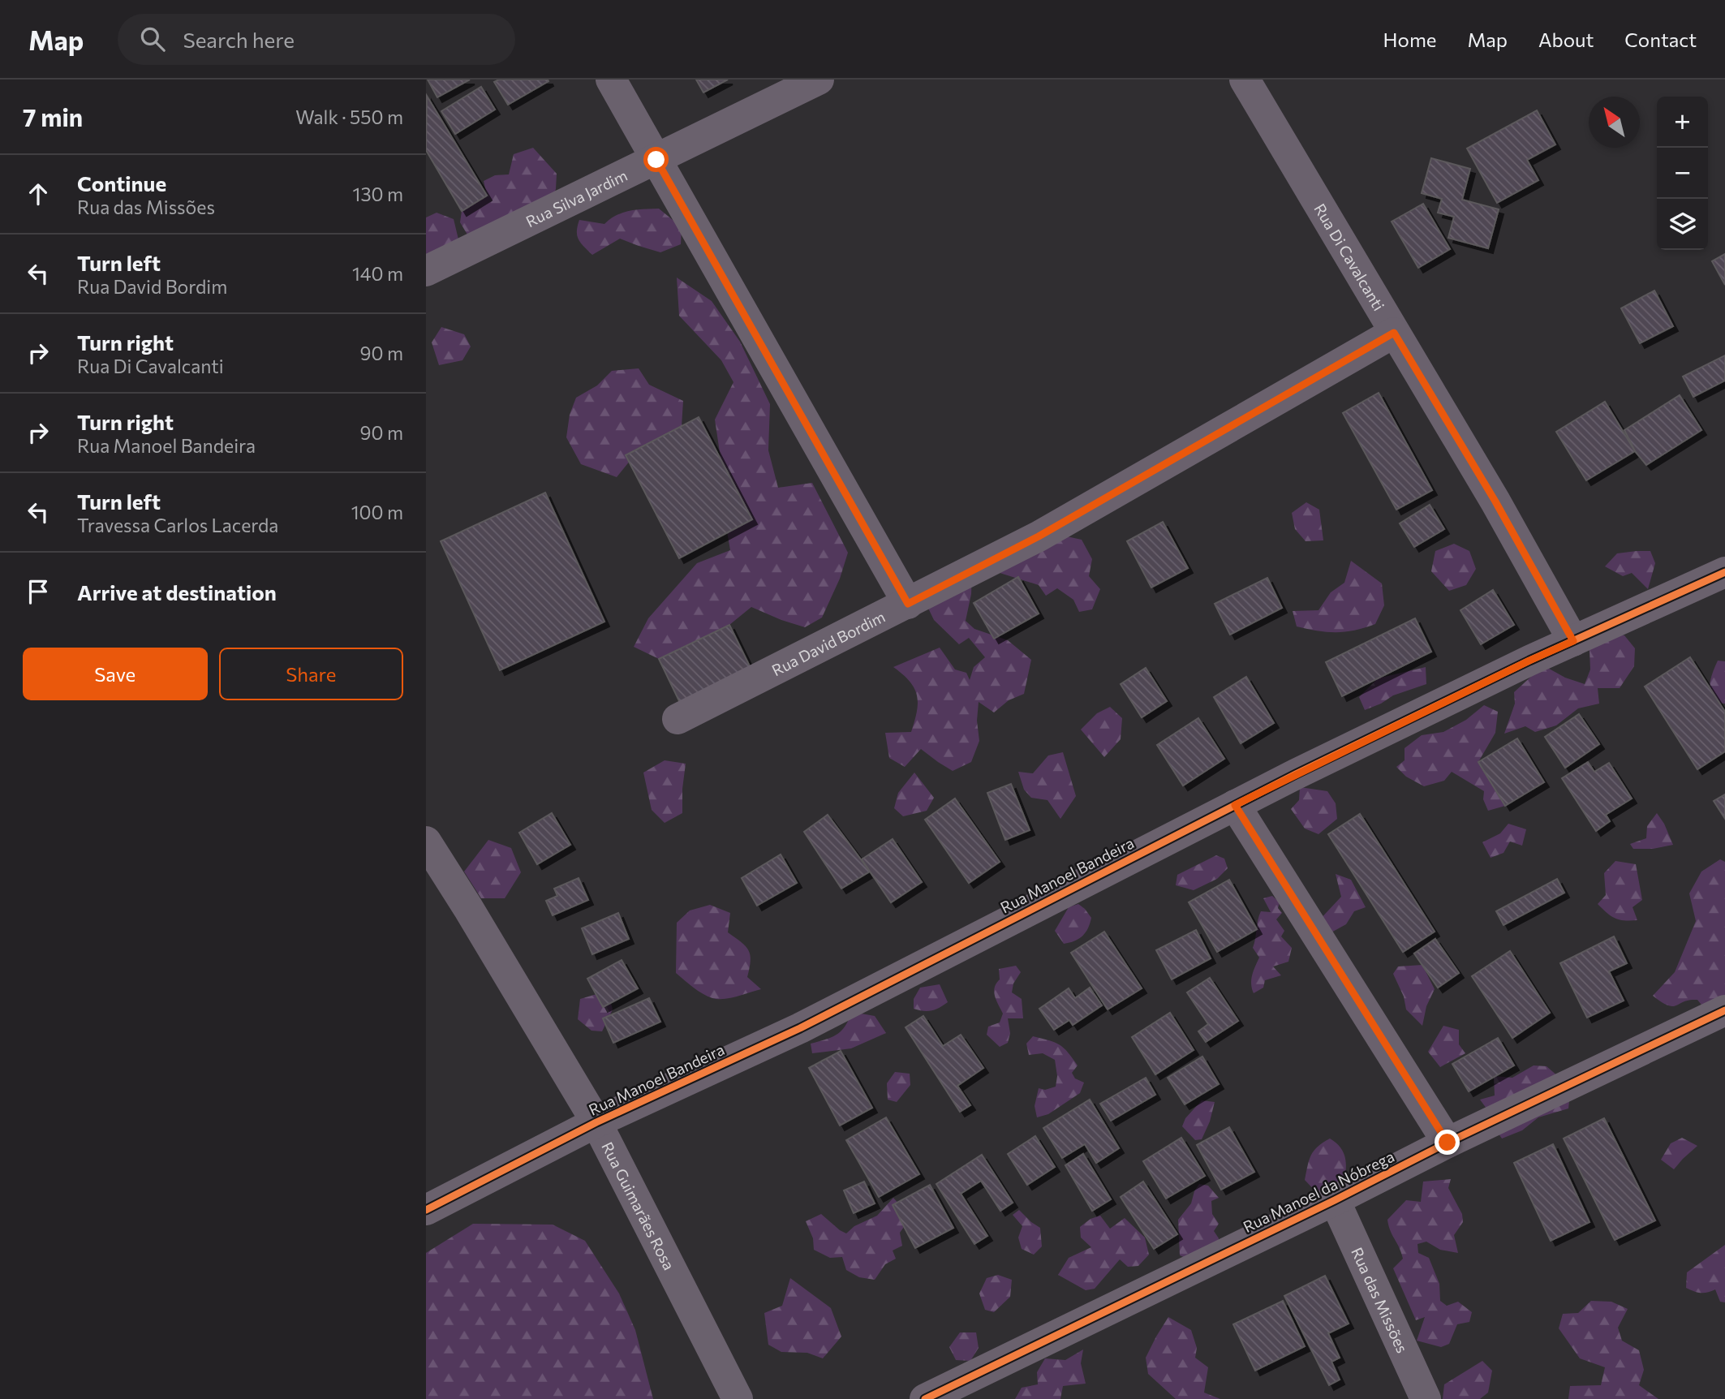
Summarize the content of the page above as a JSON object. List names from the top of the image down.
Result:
{
  "streets": {
    "street": [
      "Rua Silva Jardim",
      "Rua Di Cavalcanti",
      "Rua David Bordim",
      "Rua Manoel Bandeira",
      "Rua Manoel da Nóbrega",
      "Rua Guimarães Rosa",
      "Rua das Missões"
    ]
  },
  "crossings": [
    ["Rua Di Cavalcanti", "Rua David Bordim"],
    ["Rua Di Cavalcanti", "Rua Manoel Bandeira"],
    ["Rua Manoel Bandeira", "Rua Guimarães Rosa"],
    ["Rua Manoel da Nóbrega", "Rua das Missões"]
  ],
  "north": "top left",
  "page": {
    "header": "Map",
    "search": "Search here",
    "nav": [
      "Home",
      "Map",
      "About",
      "Contact"
    ],
    "heading": ["7 min", "Walk · 550 m"],
    "map_buttons": ["+", "−"],
    "list": [
      ["Continue", "Rua das Missões", "130 m"],
      ["Turn left", "Rua David Bordim", "140 m"],
      ["Turn right", "Rua Di Cavalcanti", "90 m"],
      ["Turn right", "Rua Manoel Bandeira", "90 m"],
      ["Turn left", "Travessa Carlos Lacerda", "100 m"],
      "Arrive at destination"
    ],
    "buttons": ["Save", "Share"]
  }
}
